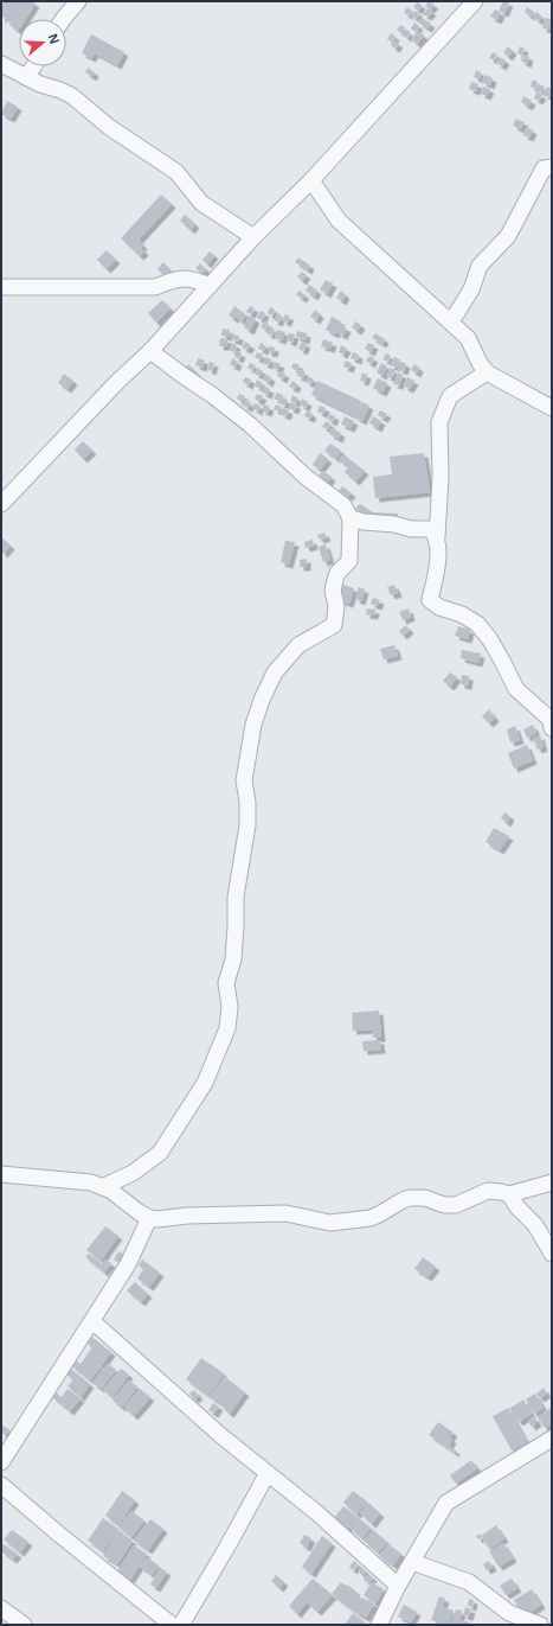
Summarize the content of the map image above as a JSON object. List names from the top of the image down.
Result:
{
  "north": "right"
}
